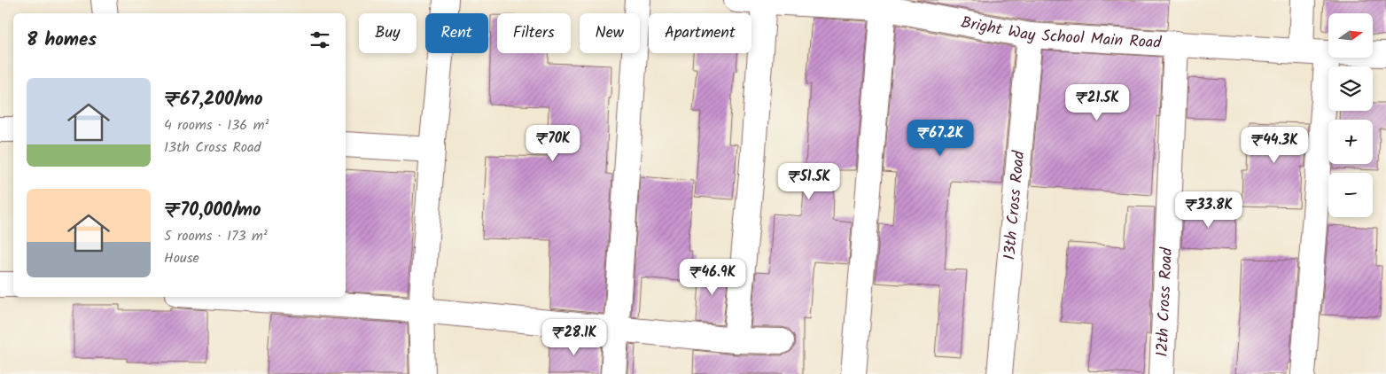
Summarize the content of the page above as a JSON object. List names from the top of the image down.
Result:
{
  "streets": {
    "street": ["Bright Way School Main Road", "13th Cross Road", "12th Cross Road"]
  },
  "crossings": [
    ["Bright Way School Main Road", "13th Cross Road"],
    ["Bright Way School Main Road", "12th Cross Road"]
  ],
  "north": "right",
  "page": {
    "map_buttons": ["+", "−"],
    "chip": [
      "Buy",
      "Rent",
      "Filters",
      "New",
      "Apartment"
    ],
    "heading": "8 homes",
    "list": [
      {
        "name": "₹67,200/mo",
        "note": "4 rooms · 136 m² · 13th Cross Road"
      },
      {
        "name": "₹70,000/mo",
        "note": "5 rooms · 173 m² · House"
      }
    ],
    "price": [
      "₹21.5K",
      "₹67.2K",
      "₹70K",
      "₹44.3K",
      "₹51.5K",
      "₹33.8K",
      "₹46.9K",
      "₹28.1K"
    ]
  }
}
